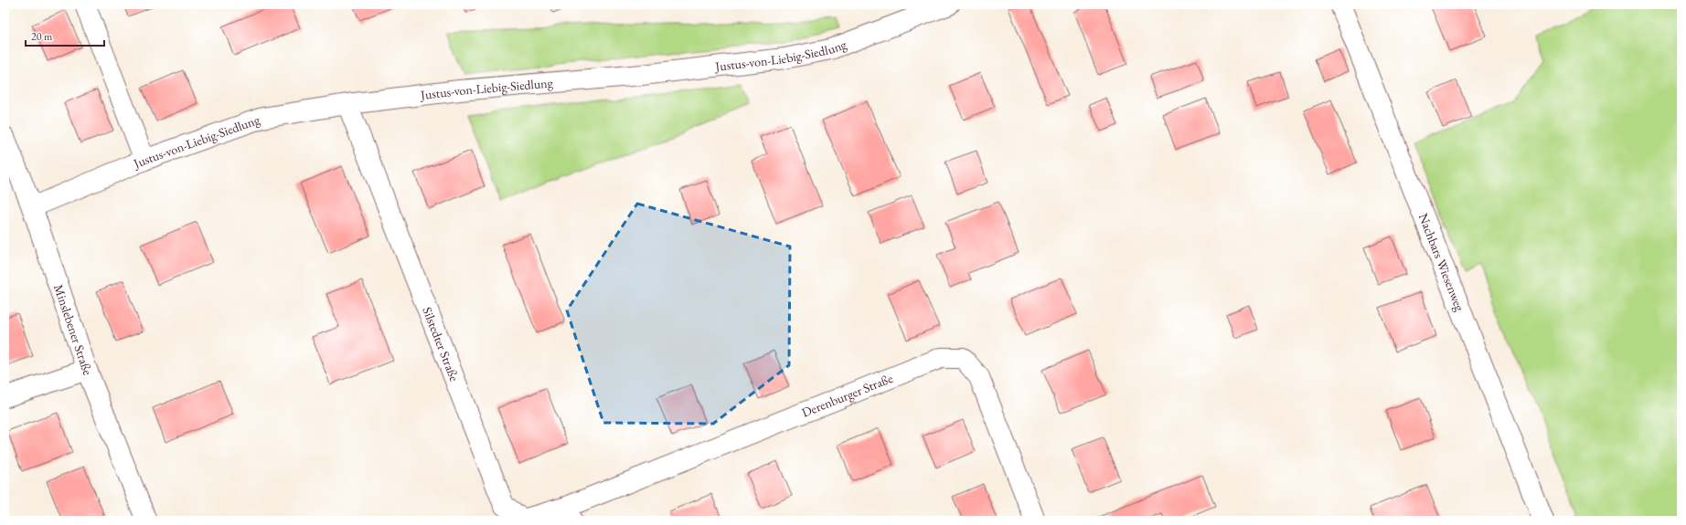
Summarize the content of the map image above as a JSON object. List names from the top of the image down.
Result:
{
  "streets": {
    "street": [
      "Justus-von-Liebig-Siedlung",
      "Nachbars Wiesenweg",
      "Minslebener Straße",
      "Silstedter Straße",
      "Derenburger Straße"
    ]
  },
  "crossings": [
    ["Justus-von-Liebig-Siedlung", "Minslebener Straße"],
    ["Justus-von-Liebig-Siedlung", "Silstedter Straße"],
    ["Silstedter Straße", "Derenburger Straße"]
  ],
  "scale_bar": "20 m"
}
